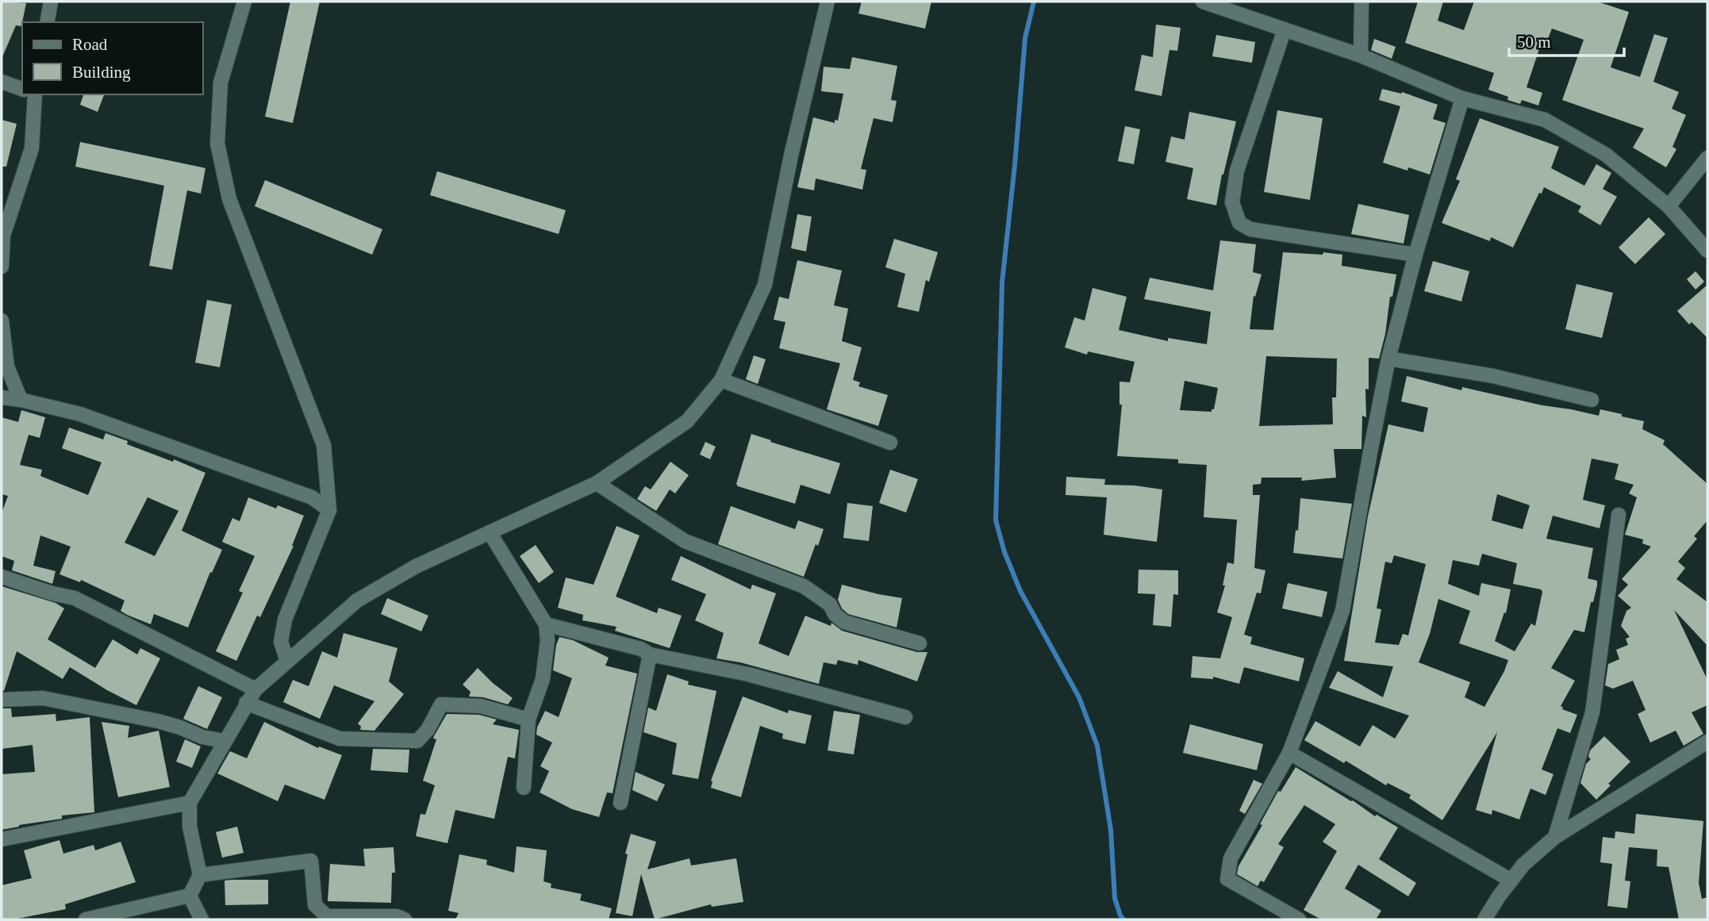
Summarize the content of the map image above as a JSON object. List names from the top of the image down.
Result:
{
  "legend": ["Road", "Building"],
  "scale_bar": "50 m"
}
